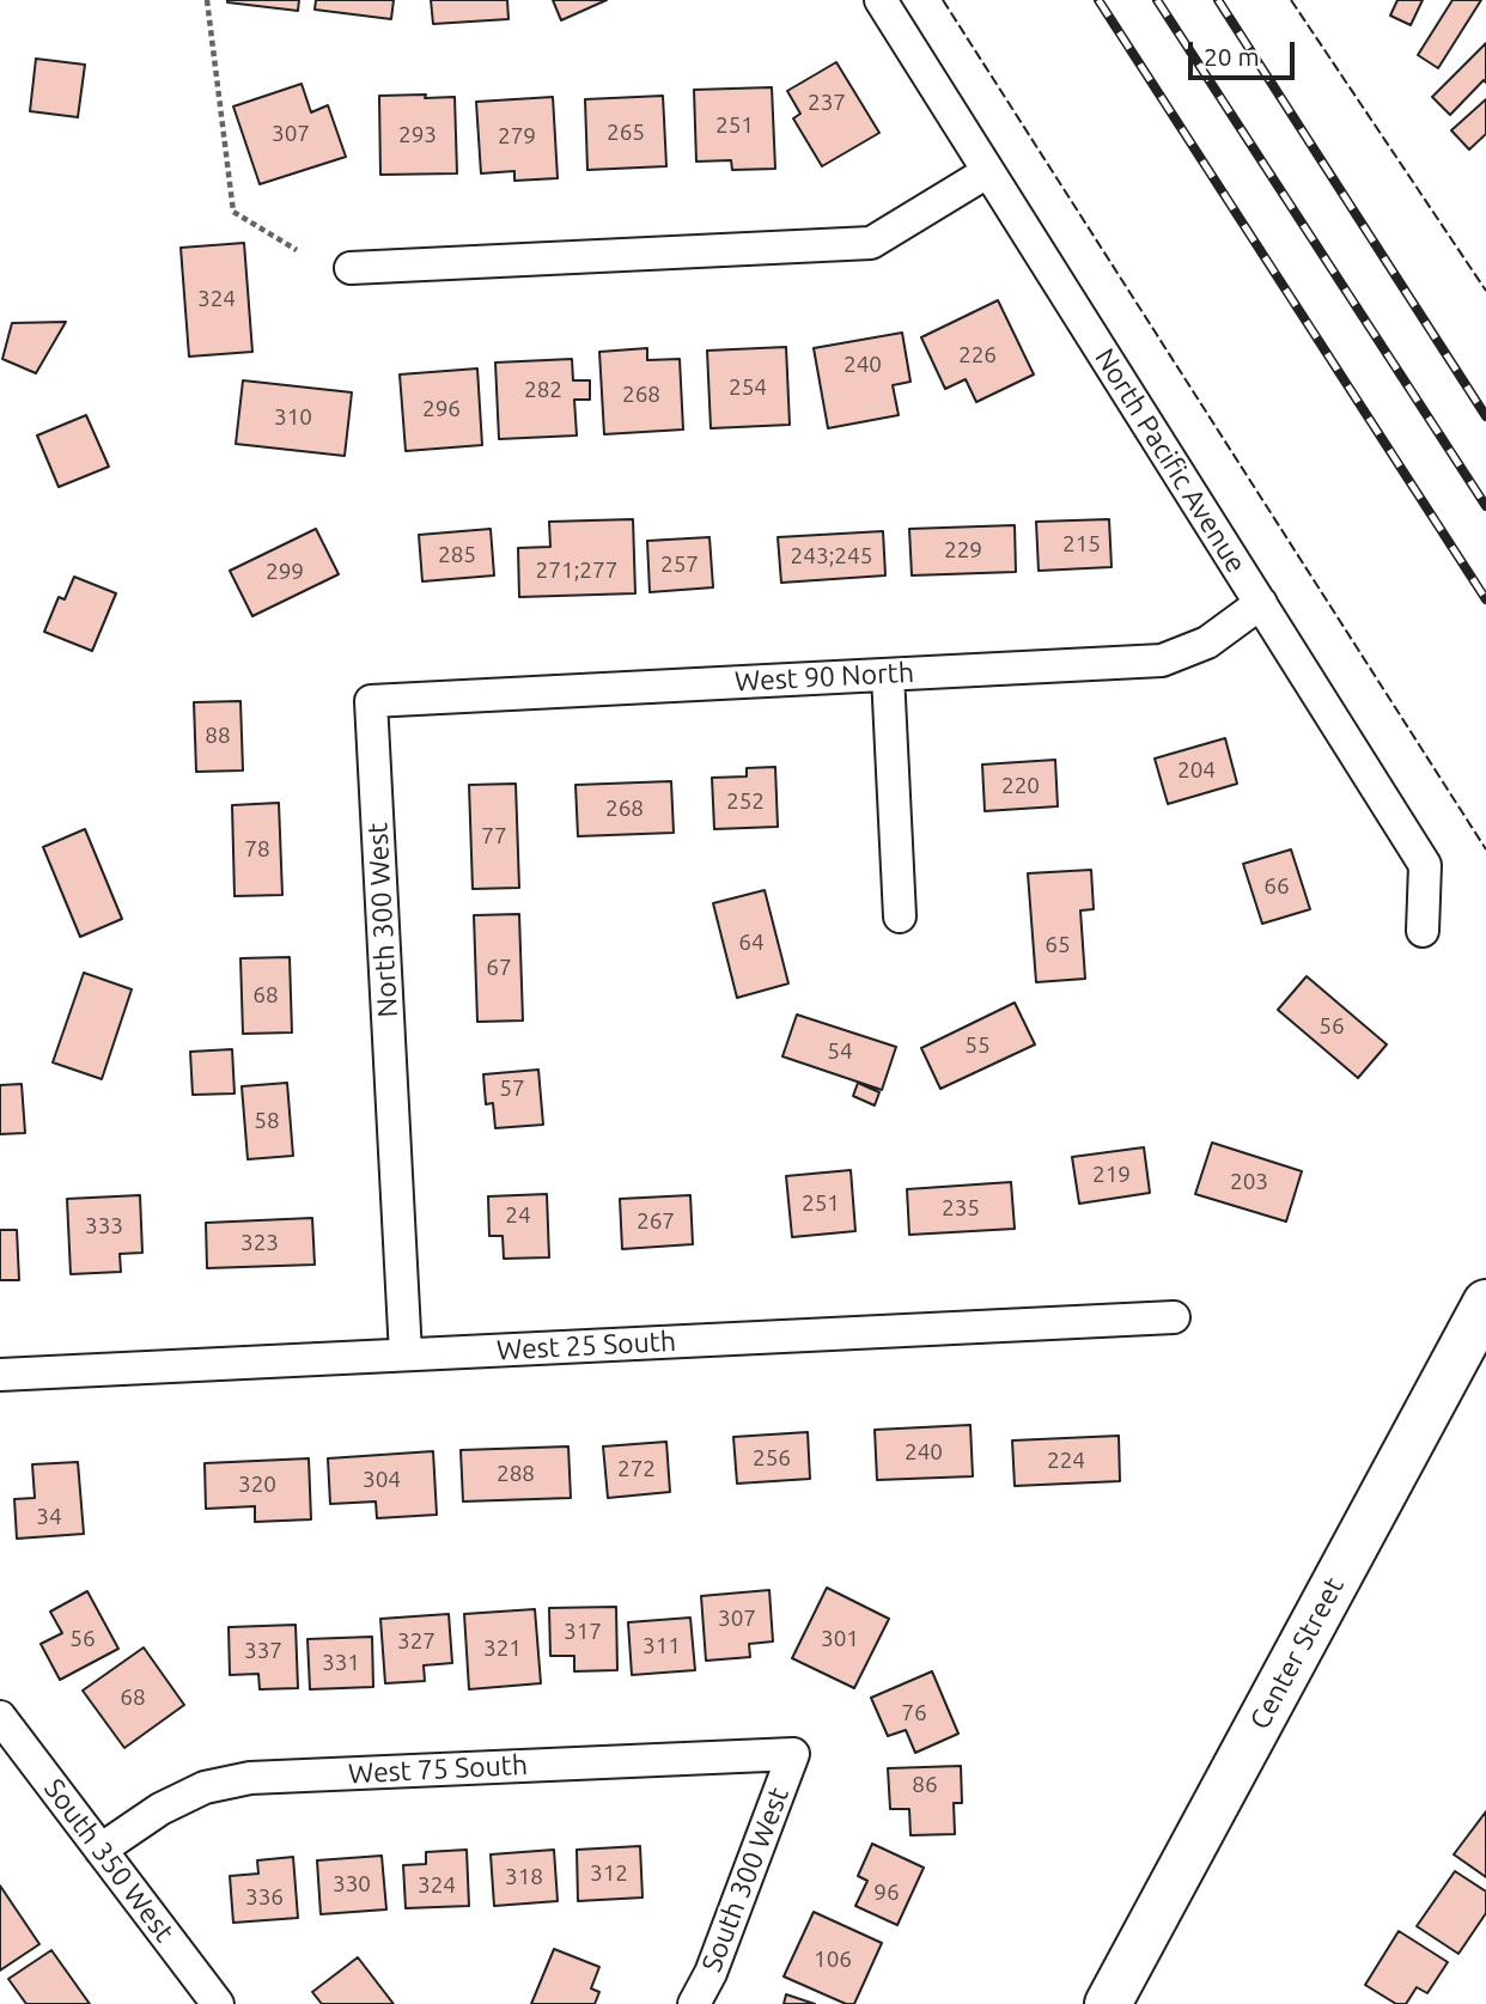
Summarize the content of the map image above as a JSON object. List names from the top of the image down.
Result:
{
  "streets": {
    "street": [
      "North Pacific Avenue",
      "West 90 North",
      "North 300 West",
      "West 25 South",
      "Center Street",
      "West 75 South",
      "South 350 West",
      "South 300 West"
    ]
  },
  "crossings": [
    ["North Pacific Avenue", "West 90 North"],
    ["West 90 North", "North 300 West"],
    ["North 300 West", "West 25 South"],
    ["West 75 South", "South 350 West"],
    ["West 75 South", "South 300 West"]
  ],
  "house_numbers": [
    "237",
    "251",
    "265",
    "307",
    "293",
    "279",
    "324",
    "226",
    "240",
    "254",
    "282",
    "268",
    "296",
    "310",
    "215",
    "229",
    "285",
    "243;245",
    "257",
    "271;277",
    "299",
    "88",
    "204",
    "220",
    "252",
    "268",
    "77",
    "78",
    "66",
    "64",
    "65",
    "67",
    "68",
    "56",
    "55",
    "54",
    "57",
    "58",
    "219",
    "203",
    "251",
    "235",
    "24",
    "267",
    "333",
    "323",
    "240",
    "256",
    "224",
    "272",
    "288",
    "304",
    "320",
    "34",
    "307",
    "317",
    "56",
    "301",
    "327",
    "311",
    "321",
    "337",
    "331",
    "68",
    "76",
    "86",
    "312",
    "318",
    "330",
    "324",
    "96",
    "336",
    "106"
  ],
  "scale_bar": "20 m"
}
